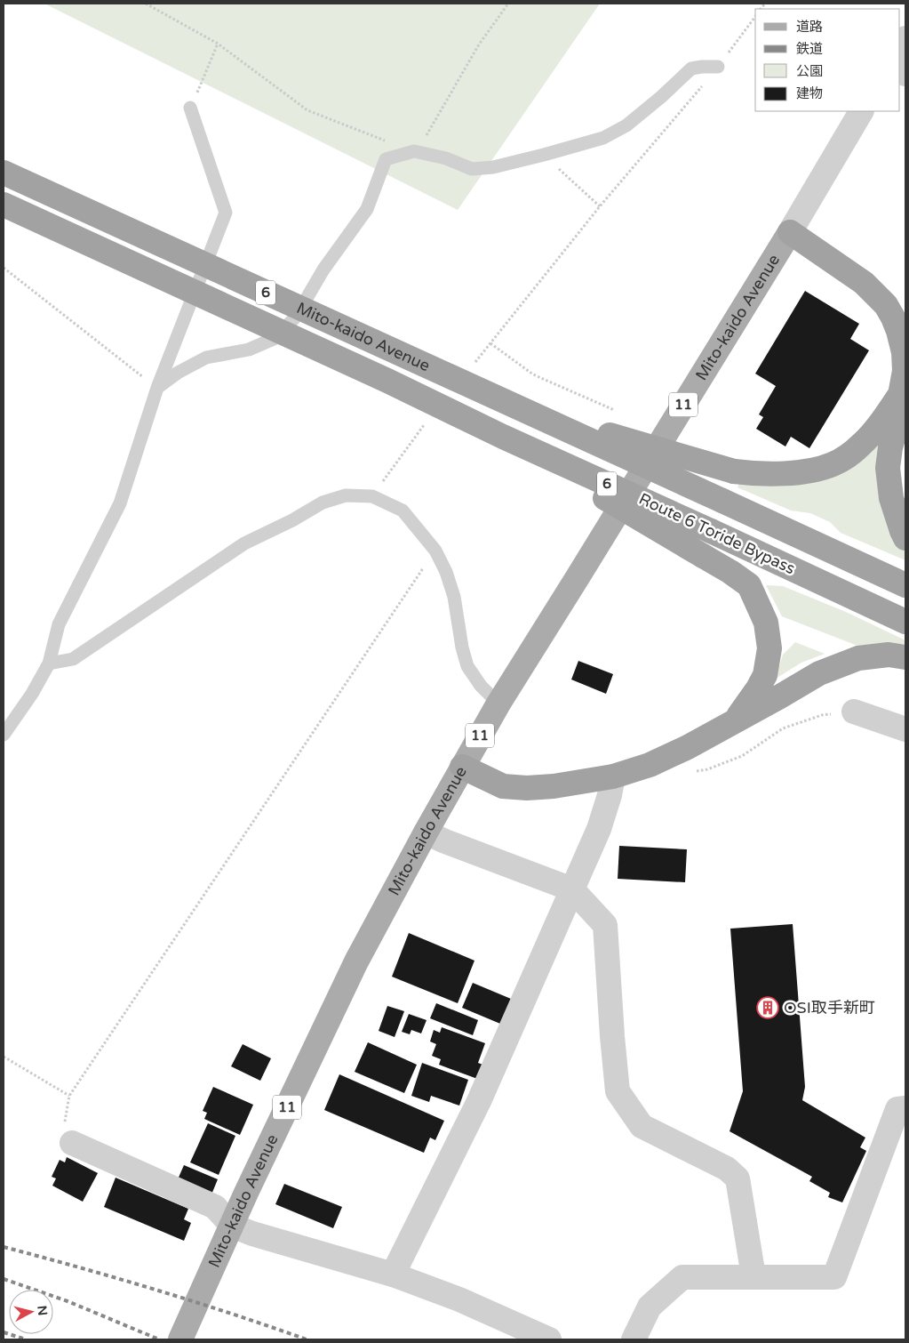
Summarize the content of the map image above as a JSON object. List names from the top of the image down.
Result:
{
  "streets": {
    "highway": ["6", "Mito-kaido Avenue", "Route 6 Toride Bypass"],
    "main road": ["11"]
  },
  "crossings": [
    ["Mito-kaido Avenue", "Route 6 Toride Bypass"]
  ],
  "places": {
    "building": ["OSI取手新町"]
  },
  "legend": [
    "道路",
    "鉄道",
    "公園",
    "建物"
  ],
  "north": "right"
}
